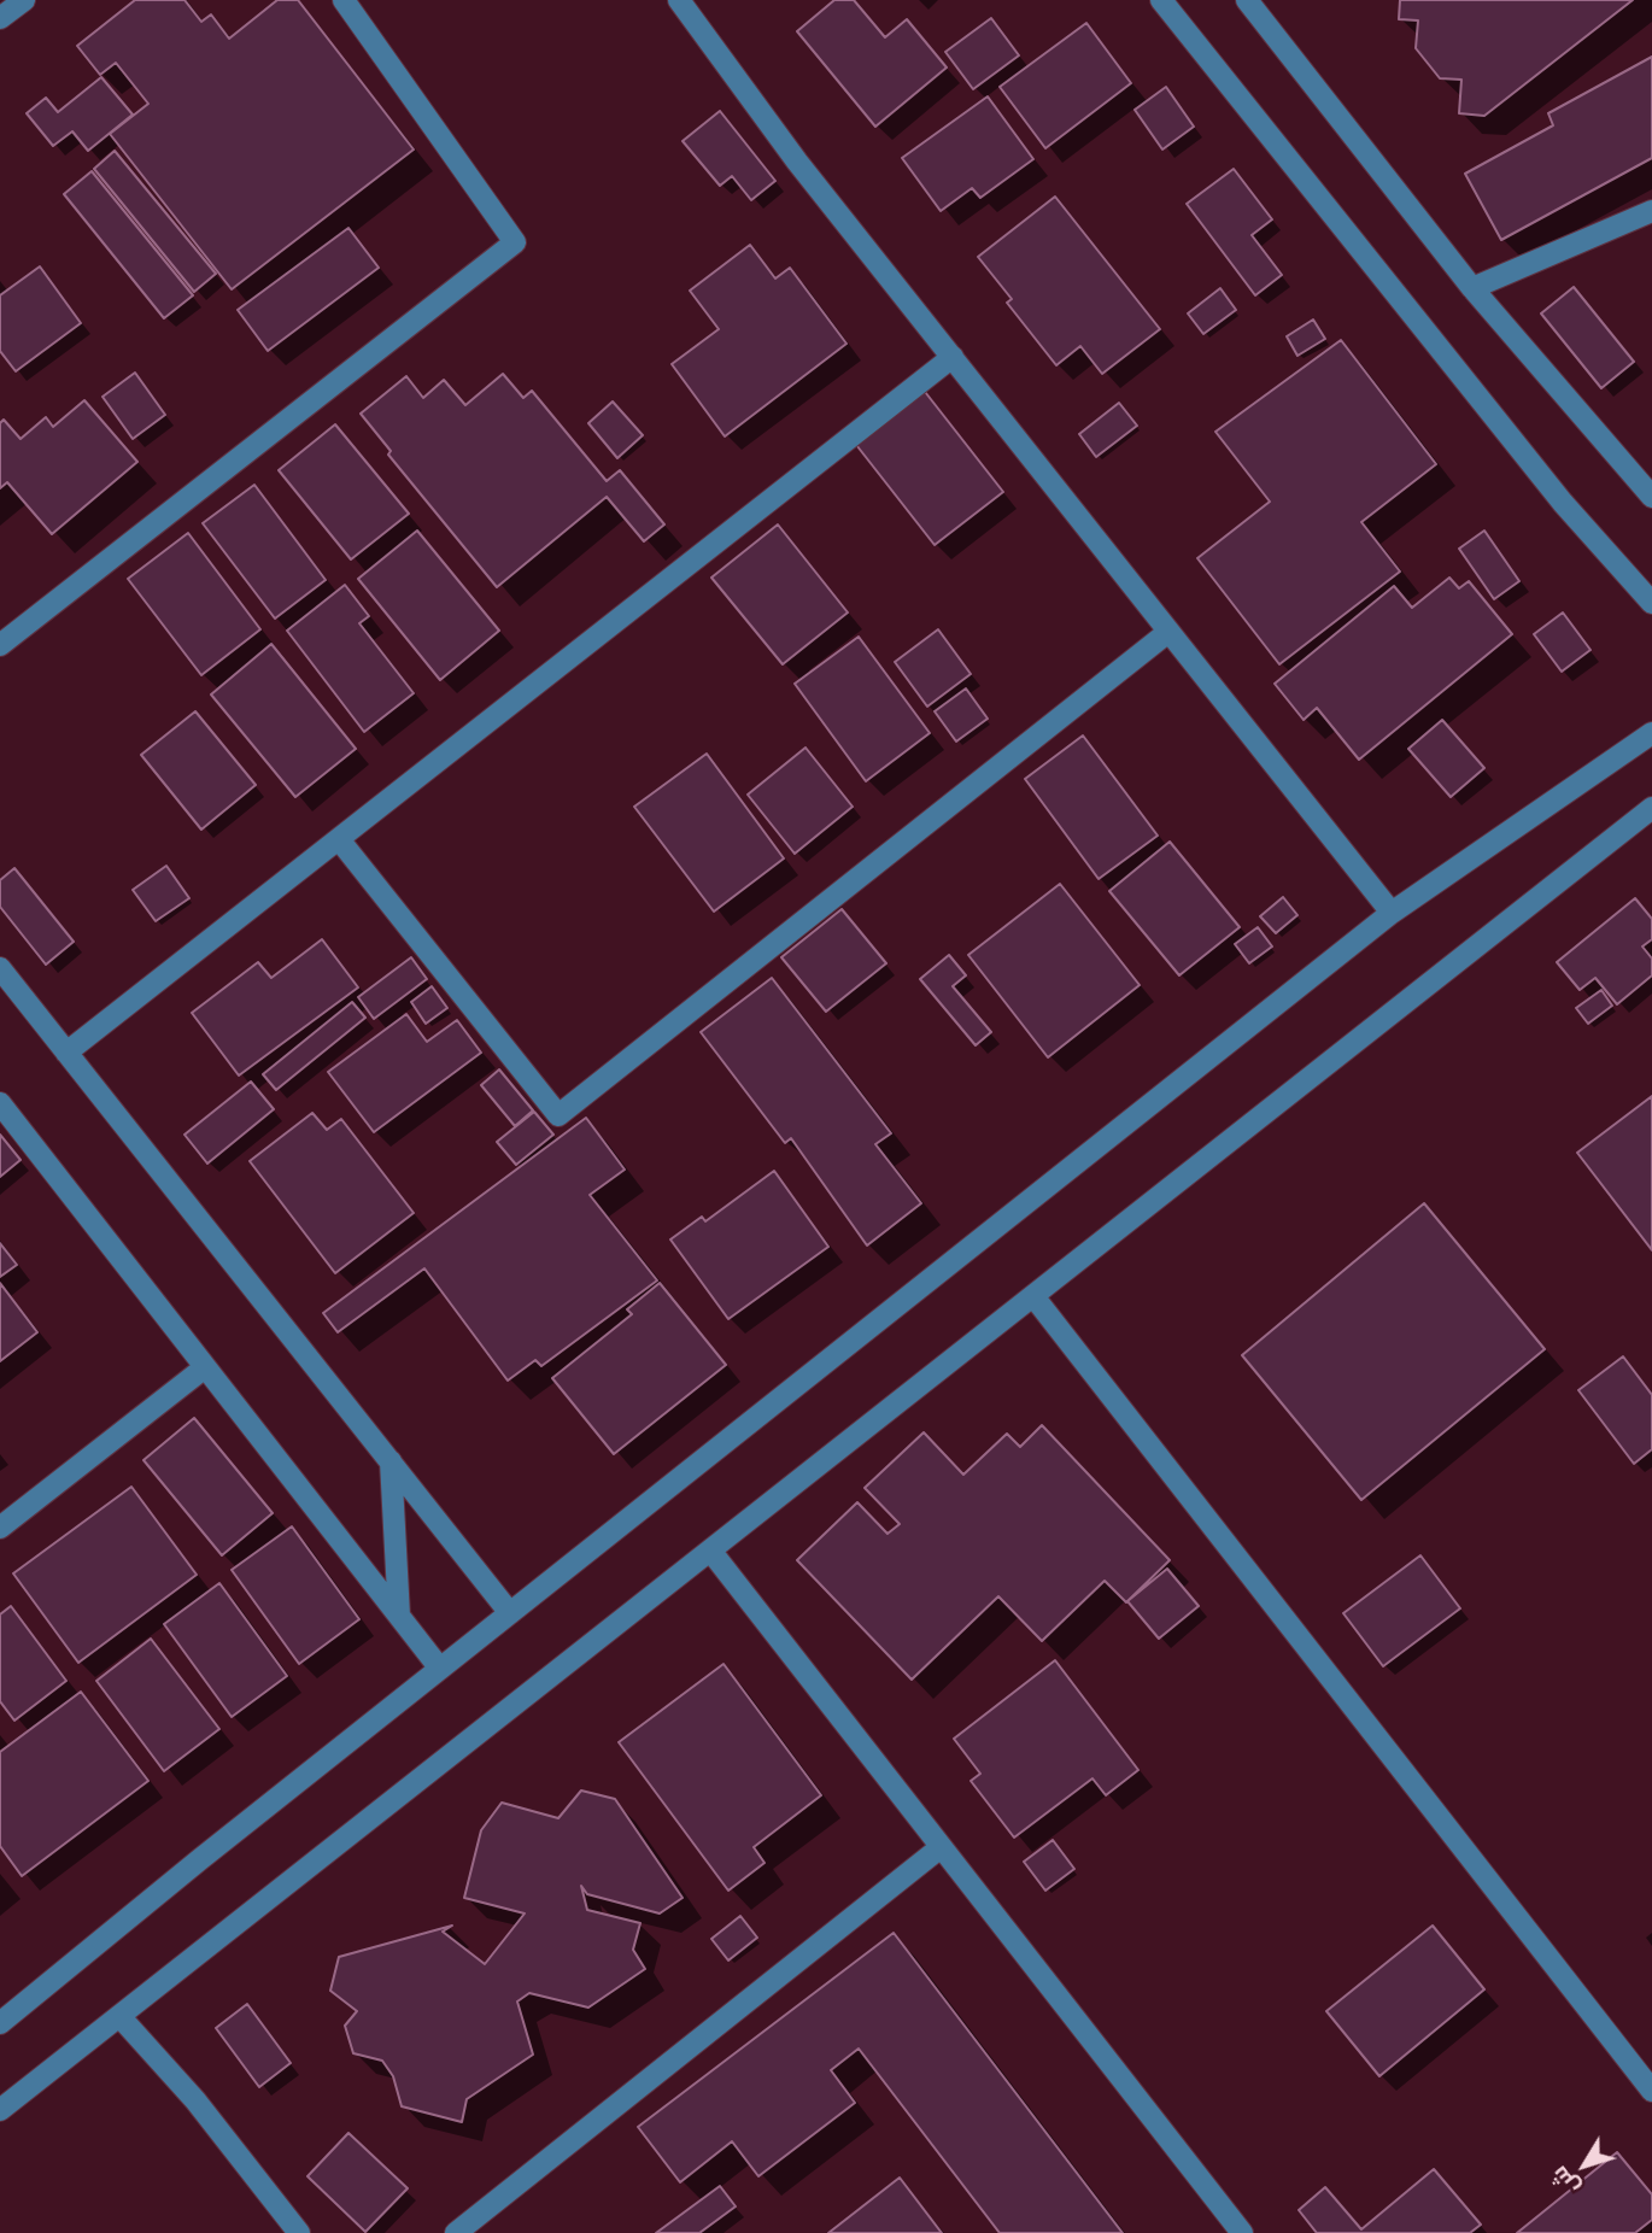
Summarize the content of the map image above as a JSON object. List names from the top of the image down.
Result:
{
  "north": "bottom left"
}
